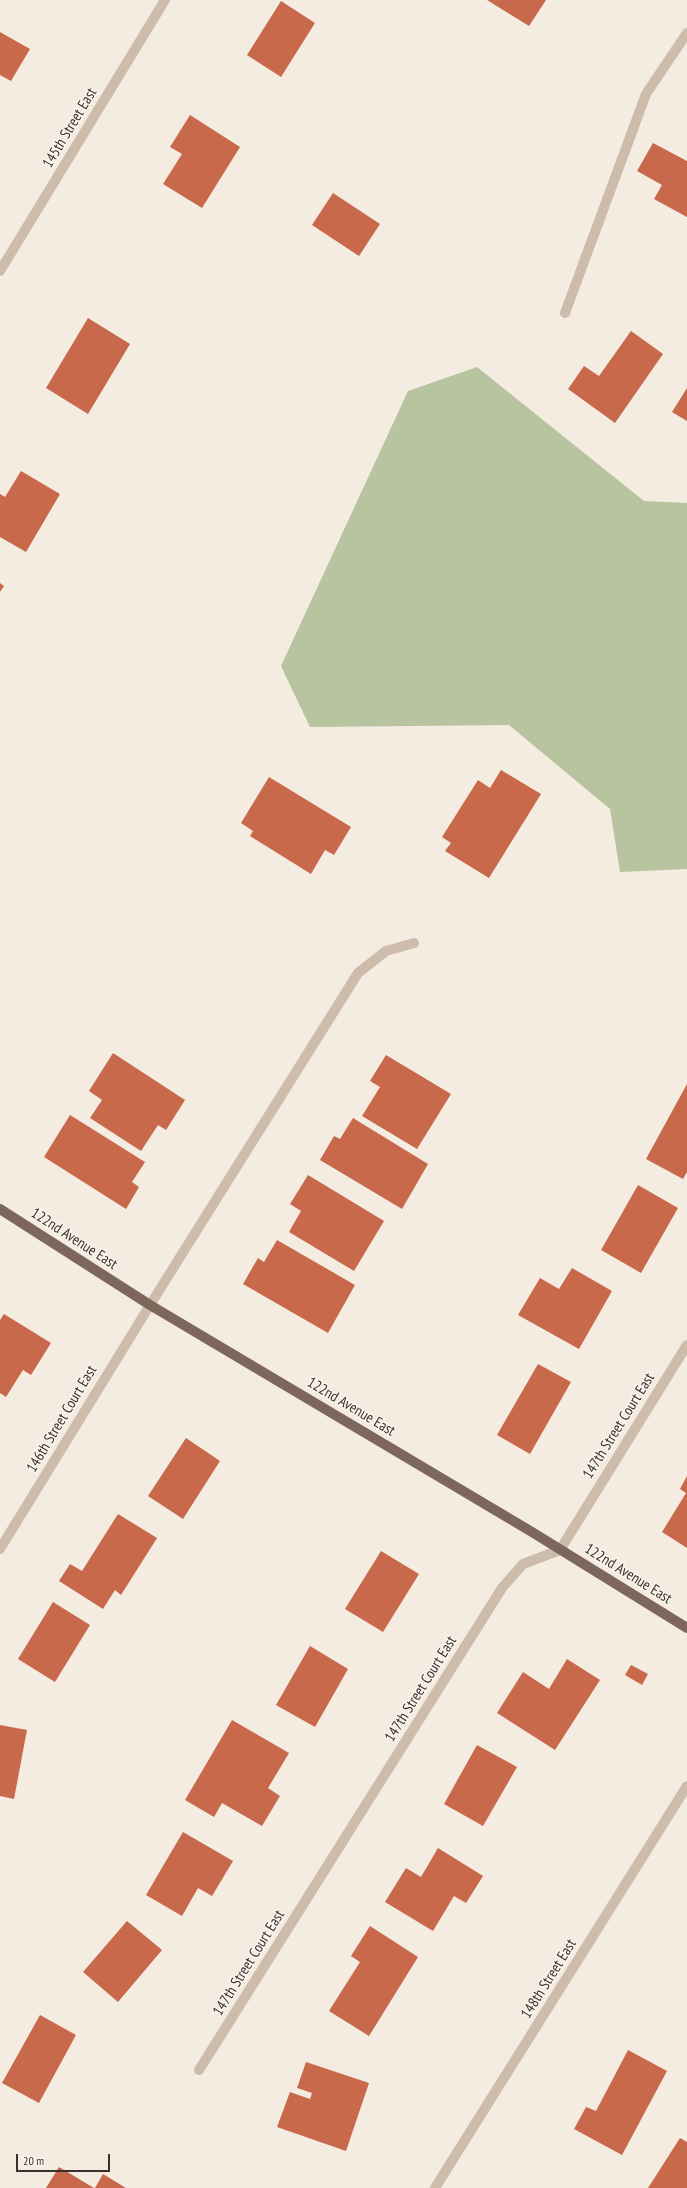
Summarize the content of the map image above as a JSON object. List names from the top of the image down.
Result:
{
  "streets": {
    "main road": ["122nd Avenue East"],
    "street": [
      "145th Street East",
      "146th Street Court East",
      "147th Street Court East",
      "148th Street East"
    ]
  },
  "crossings": [
    ["122nd Avenue East", "146th Street Court East"],
    ["122nd Avenue East", "147th Street Court East"]
  ],
  "scale_bar": "20 m"
}
